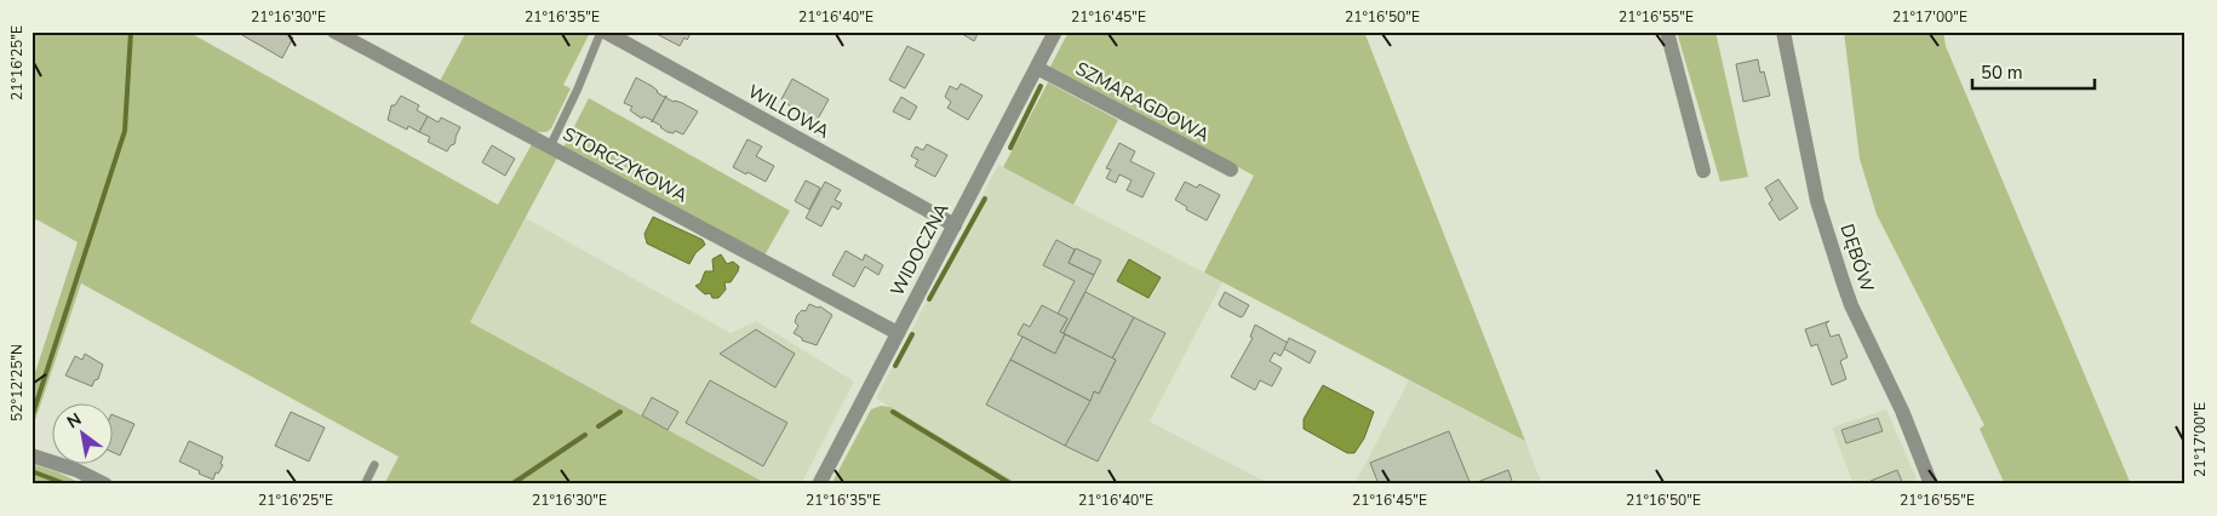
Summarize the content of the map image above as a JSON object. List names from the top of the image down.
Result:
{
  "streets": {
    "street": [
      "SZMARAGDOWA",
      "WILLOWA",
      "STORCZYKOWA",
      "WIDOCZNA",
      "DĘBÓW"
    ]
  },
  "crossings": [
    ["SZMARAGDOWA", "WIDOCZNA"],
    ["WILLOWA", "WIDOCZNA"],
    ["STORCZYKOWA", "WIDOCZNA"]
  ],
  "scale_bar": "50 m",
  "north": "top left",
  "coordinates": [
    "21°16'30\"E",
    "21°16'35\"E",
    "21°16'40\"E",
    "21°16'45\"E",
    "21°16'50\"E",
    "21°16'55\"E",
    "21°17'00\"E",
    "21°16'25\"E",
    "52°12'25\"N"
  ]
}
